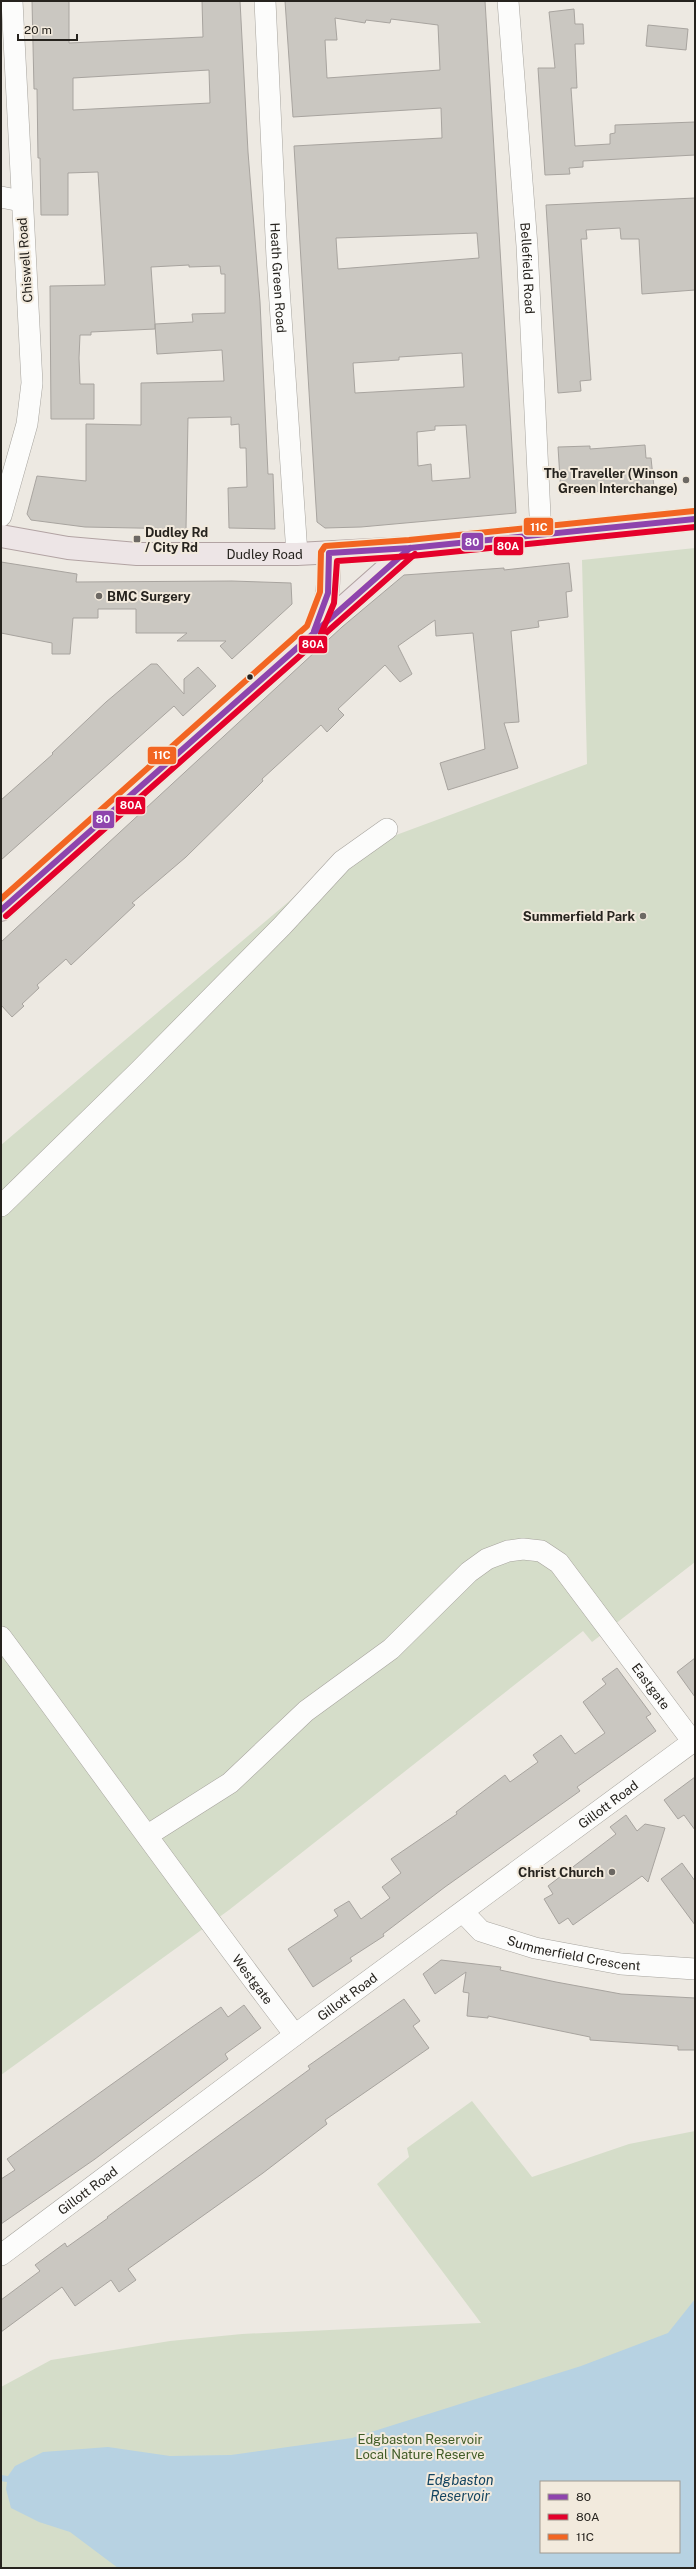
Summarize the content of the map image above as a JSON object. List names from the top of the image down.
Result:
{
  "streets": {
    "main road": ["Dudley Road"],
    "street": [
      "Chiswell Road",
      "Bellefield Road",
      "Heath Green Road",
      "Eastgate",
      "Gillott Road",
      "Summerfield Crescent",
      "Westgate"
    ]
  },
  "crossings": [
    ["Bellefield Road", "Dudley Road"],
    ["Heath Green Road", "Dudley Road"],
    ["Eastgate", "Gillott Road"],
    ["Eastgate", "Westgate"],
    ["Gillott Road", "Summerfield Crescent"],
    ["Gillott Road", "Westgate"]
  ],
  "water": ["Edgbaston Reservoir"],
  "parks": ["Edgbaston Reservoir Local Nature Reserve"],
  "places": {
    "other": [
      "The Traveller (Winson Green Interchange)",
      "BMC Surgery",
      "Summerfield Park",
      "Christ Church"
    ],
    "transit": ["Dudley Rd / City Rd"]
  },
  "lines": ["transit line 11C", "transit line 80", "transit line 80A"],
  "legend": ["80", "80A", "11C"],
  "scale_bar": "20 m"
}
